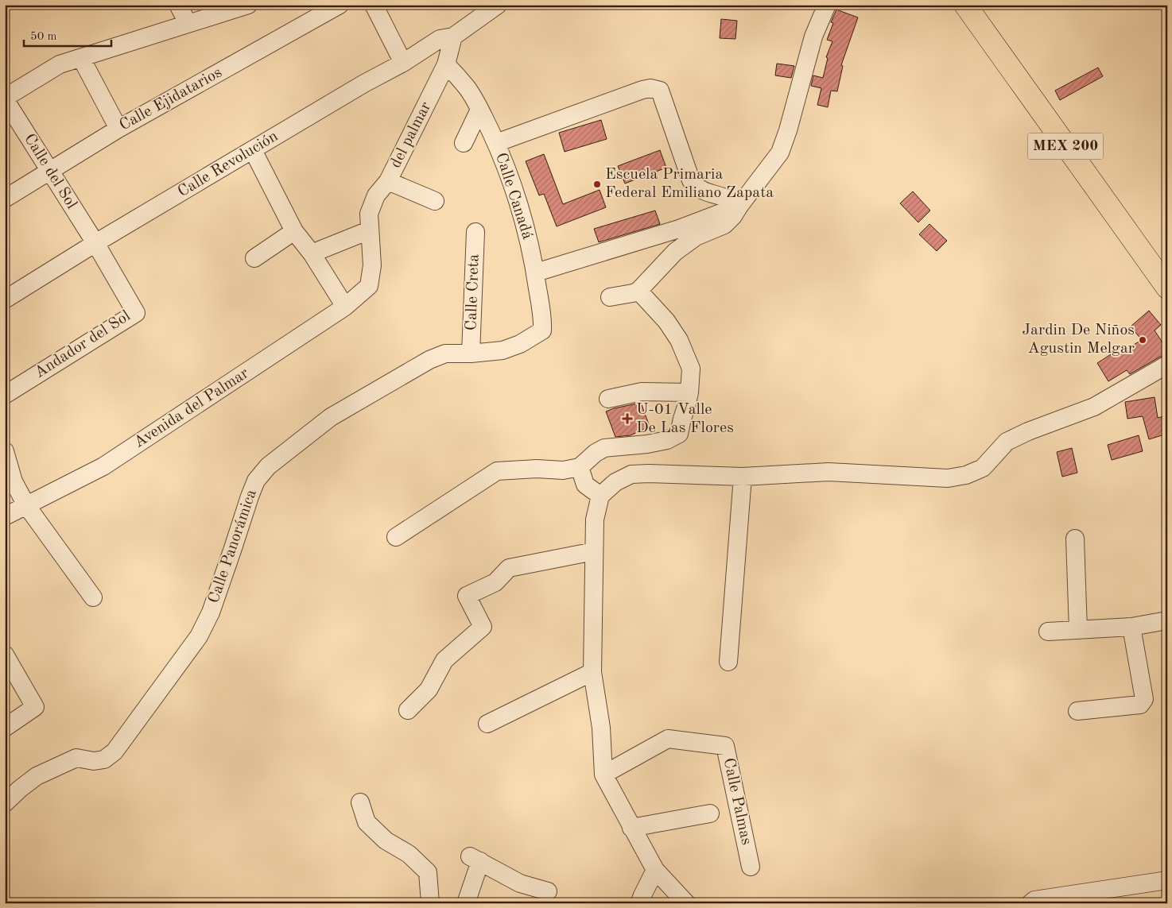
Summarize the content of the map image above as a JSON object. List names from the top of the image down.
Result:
{
  "streets": {
    "main road": ["MEX 200"],
    "street": [
      "Calle Ejidatarios",
      "del palmar",
      "Calle Revolución",
      "Calle del Sol",
      "Calle Canadá",
      "Calle Creta",
      "Andador del Sol",
      "Avenida del Palmar",
      "Calle Panorámica",
      "Calle Palmas"
    ]
  },
  "crossings": [
    ["Calle Ejidatarios", "Calle del Sol"],
    ["del palmar", "Calle Revolución"],
    ["del palmar", "Calle Canadá"],
    ["del palmar", "Avenida del Palmar"],
    ["Calle Revolución", "Calle del Sol"],
    ["Calle Revolución", "Andador del Sol"],
    ["Calle del Sol", "Andador del Sol"],
    ["Calle Canadá", "Calle Panorámica"],
    ["Calle Creta", "Calle Panorámica"]
  ],
  "places": {
    "other": ["Escuela Primaria Federal Emiliano Zapata", "Jardin De Niños Agustin Melgar"],
    "health": ["U-01 Valle De Las Flores"]
  },
  "scale_bar": "50 m"
}
